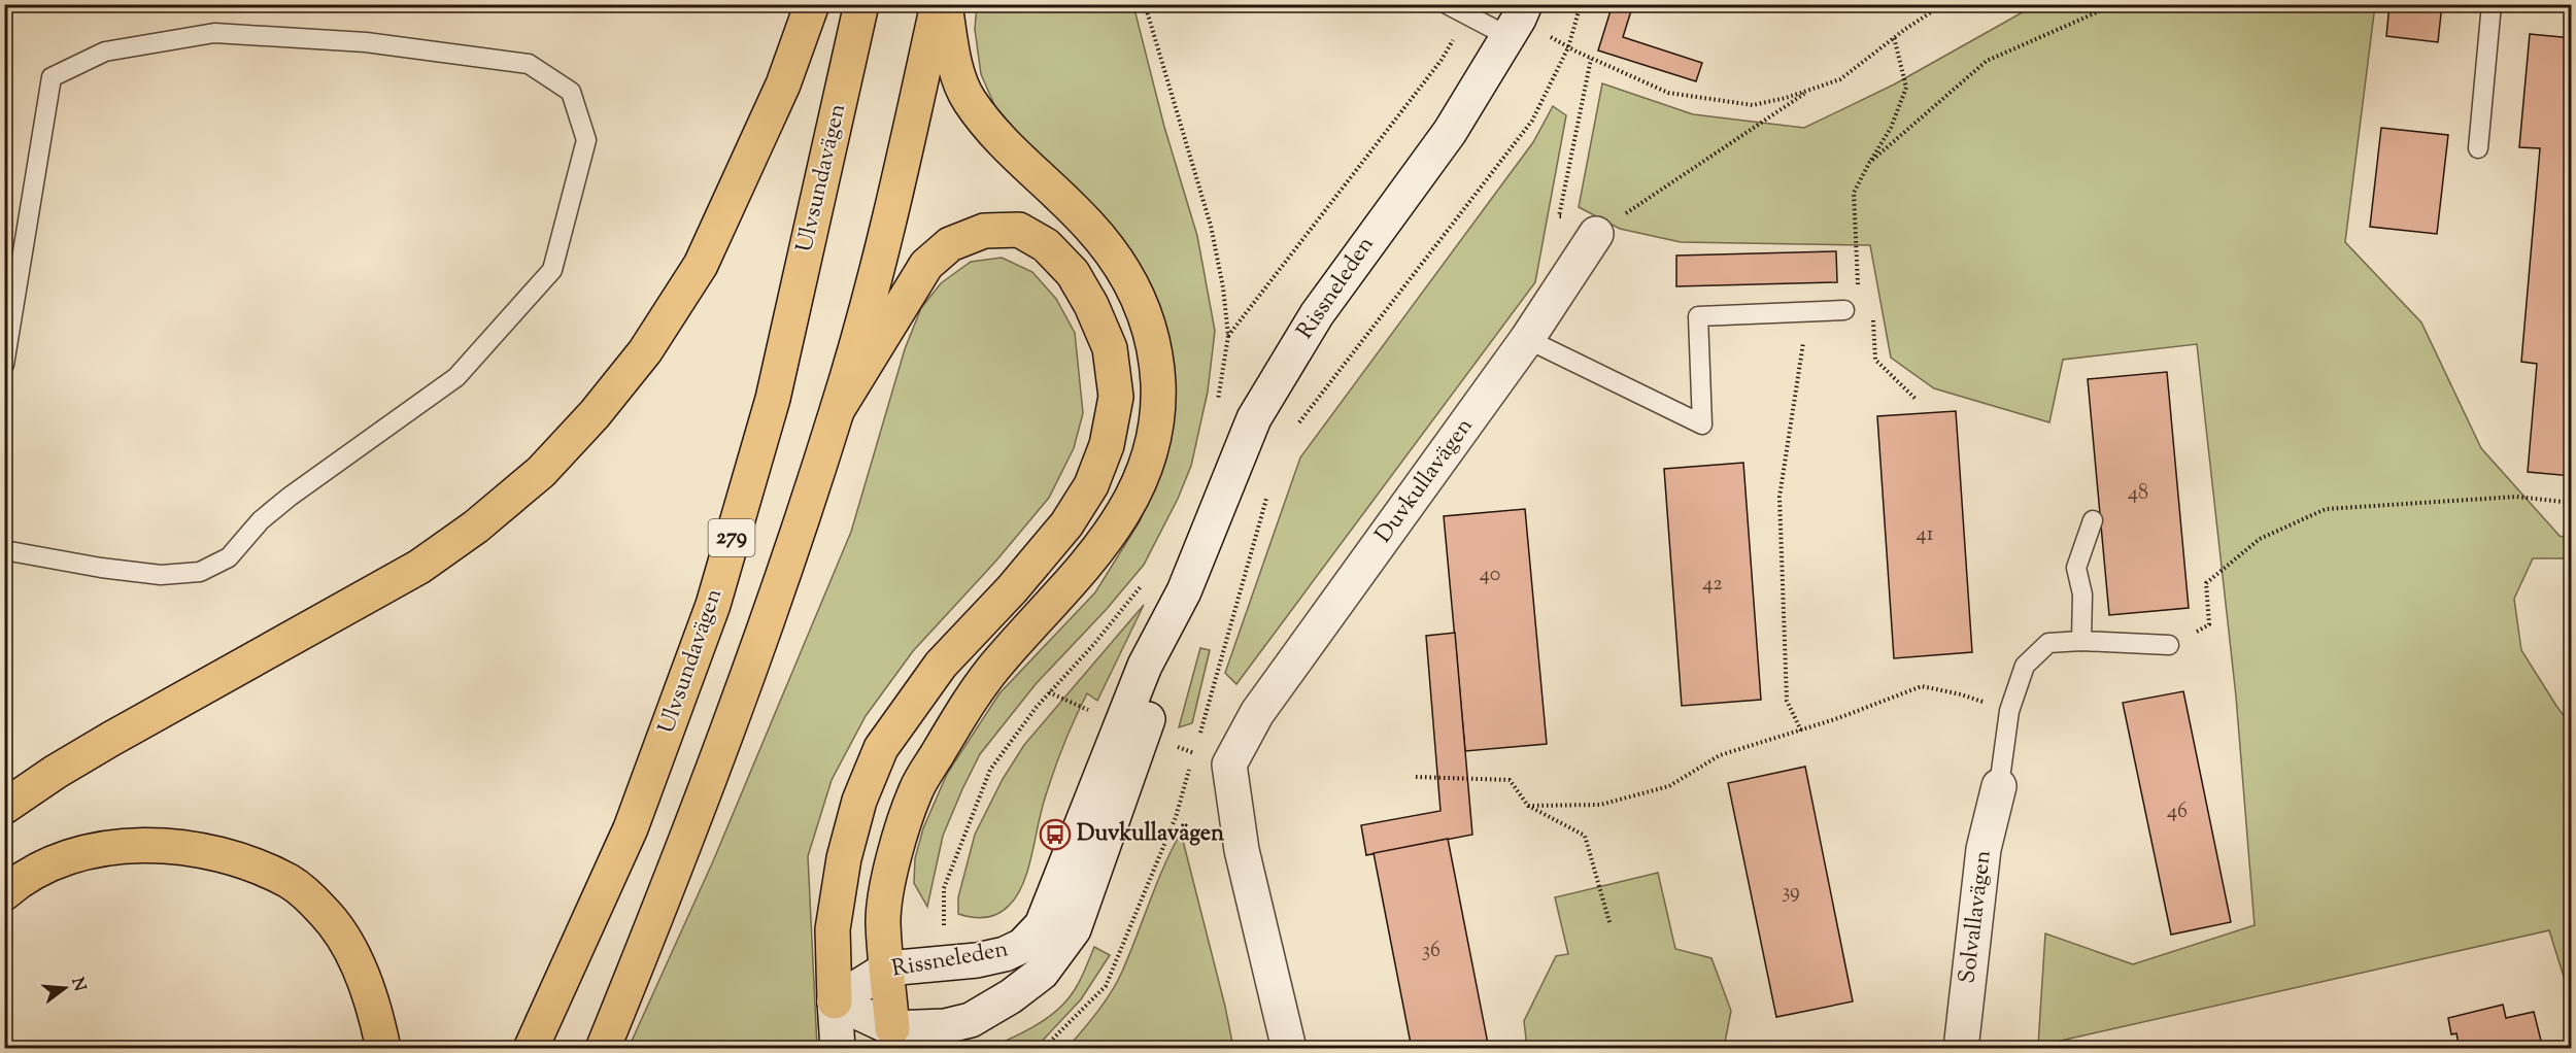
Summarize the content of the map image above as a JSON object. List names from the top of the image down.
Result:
{
  "streets": {
    "main road": ["Ulvsundavägen", "279"],
    "street": ["Rissneleden", "Duvkullavägen", "Solvallavägen"]
  },
  "places": {
    "bus stop": ["Duvkullavägen"]
  },
  "house_numbers": [
    "48",
    "41",
    "40",
    "42",
    "46",
    "39",
    "36"
  ],
  "north": "right"
}
